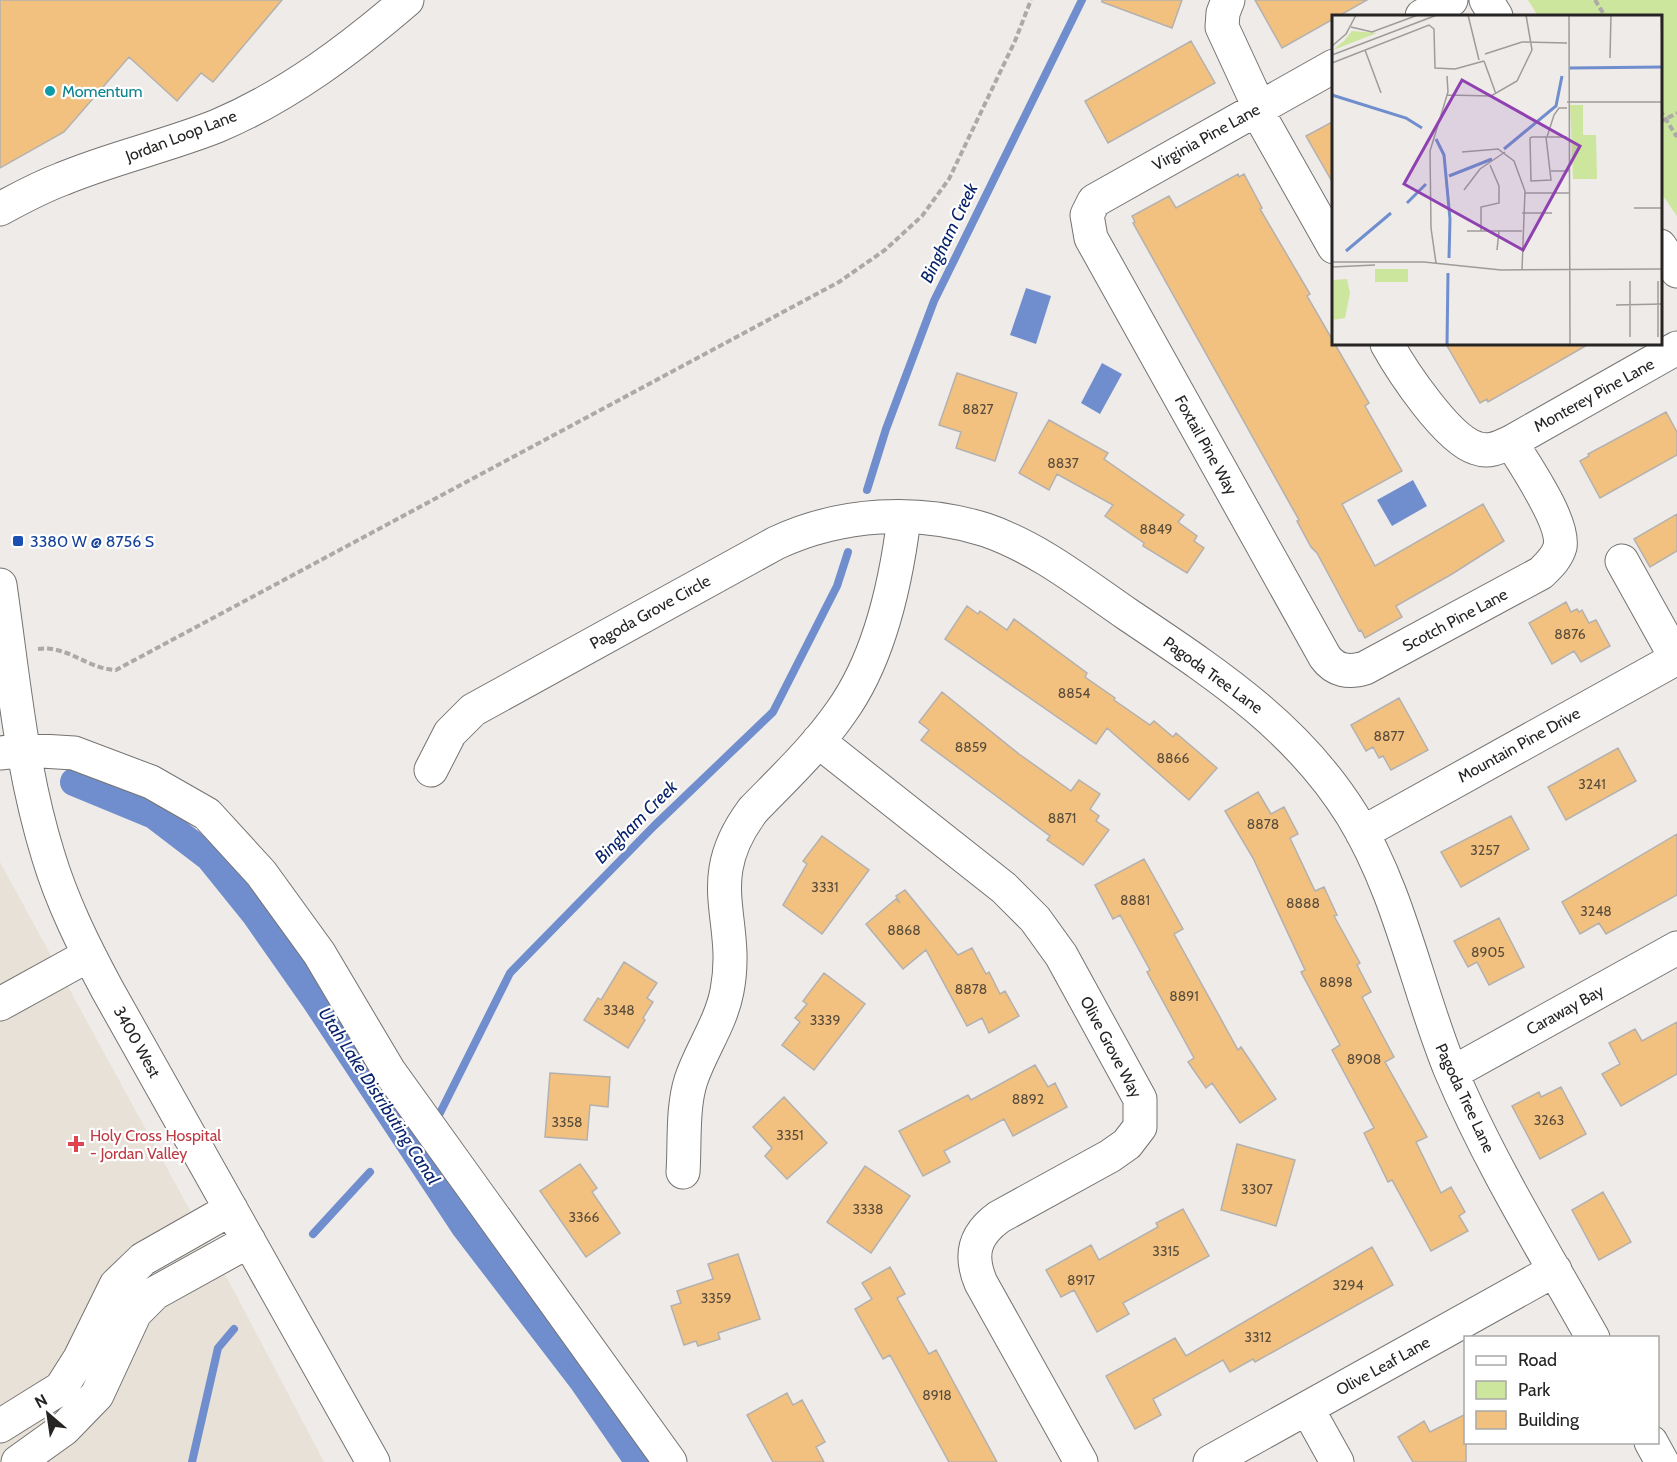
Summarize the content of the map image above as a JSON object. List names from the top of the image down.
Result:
{
  "streets": {
    "street": [
      "Jordan Loop Lane",
      "Virginia Pine Lane",
      "Monterey Pine Lane",
      "Foxtail Pine Way",
      "Pagoda Grove Circle",
      "Scotch Pine Lane",
      "Pagoda Tree Lane",
      "Mountain Pine Drive",
      "Caraway Bay",
      "3400 West",
      "Olive Grove Way",
      "Olive Leaf Lane"
    ]
  },
  "crossings": [
    ["Virginia Pine Lane", "Foxtail Pine Way"],
    ["Monterey Pine Lane", "Scotch Pine Lane"],
    ["Foxtail Pine Way", "Scotch Pine Lane"],
    ["Pagoda Grove Circle", "Pagoda Tree Lane"],
    ["Pagoda Tree Lane", "Mountain Pine Drive"],
    ["Pagoda Tree Lane", "Caraway Bay"],
    ["Pagoda Tree Lane", "Olive Leaf Lane"]
  ],
  "water": ["Bingham Creek", "Utah Lake Distributing Canal"],
  "places": {
    "other": ["Momentum"],
    "transit": ["3380 W @ 8756 S"],
    "health": ["Holy Cross Hospital - Jordan Valley"]
  },
  "house_numbers": [
    "8827",
    "8837",
    "8849",
    "8876",
    "8854",
    "8877",
    "8859",
    "8866",
    "3241",
    "8871",
    "8878",
    "3257",
    "3331",
    "8881",
    "8888",
    "3248",
    "8868",
    "8905",
    "8898",
    "8878",
    "8891",
    "3348",
    "3339",
    "8908",
    "8892",
    "3263",
    "3358",
    "3351",
    "3307",
    "3338",
    "3366",
    "3315",
    "8917",
    "3294",
    "3359",
    "3312",
    "8918"
  ],
  "legend": ["Road", "Park", "Building"],
  "north": "top left"
}
